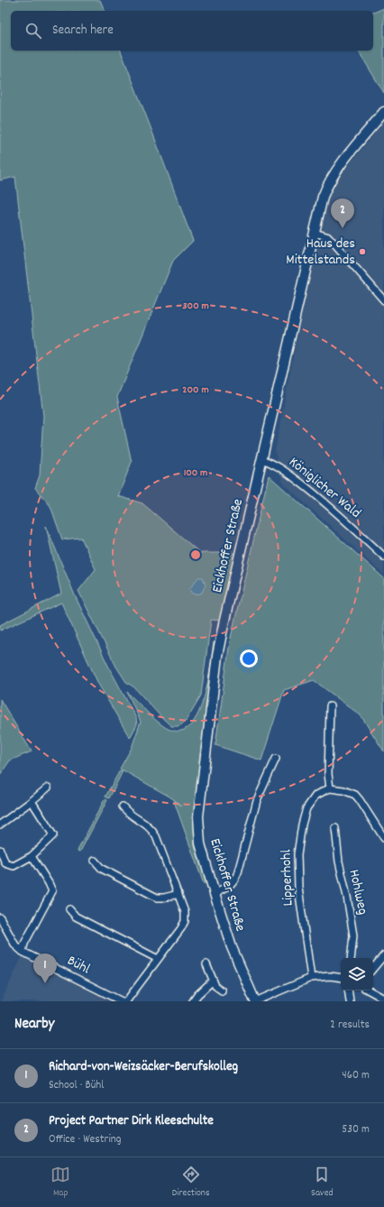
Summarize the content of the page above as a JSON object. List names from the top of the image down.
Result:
{
  "streets": {
    "main road": ["Eickhoffer Straße"],
    "street": [
      "Königlicher Wald",
      "Lipperhohl",
      "Hohlweg",
      "Bühl"
    ]
  },
  "crossings": [
    ["Königlicher Wald", "Eickhoffer Straße"]
  ],
  "places": ["Haus des Mittelstands"],
  "page": {
    "search": "Search here",
    "pins": ["2", "1"],
    "heading": ["Nearby", "2 results"],
    "list": [
      {
        "mark": "1",
        "name": "Richard-von-Weizsäcker-Berufskolleg",
        "note": "School · Bühl",
        "value": "460 m"
      },
      {
        "mark": "2",
        "name": "Project Partner Dirk Kleeschulte",
        "note": "Office · Westring",
        "value": "530 m"
      }
    ],
    "nav": ["Map", "Directions", "Saved"]
  },
  "rings": ["300 m", "200 m", "100 m"]
}
